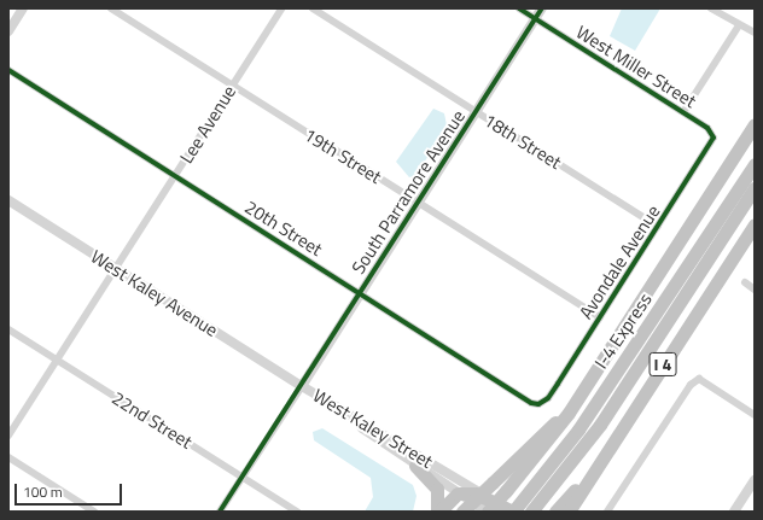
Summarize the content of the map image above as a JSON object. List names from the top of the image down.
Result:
{
  "streets": {
    "highway": ["I-4 Express", "I 4"],
    "street": [
      "West Miller Street",
      "Lee Avenue",
      "18th Street",
      "19th Street",
      "South Parramore Avenue",
      "20th Street",
      "Avondale Avenue",
      "West Kaley Avenue",
      "22nd Street",
      "West Kaley Street"
    ]
  },
  "crossings": [
    ["West Miller Street", "South Parramore Avenue"],
    ["West Miller Street", "Avondale Avenue"],
    ["Lee Avenue", "19th Street"],
    ["Lee Avenue", "20th Street"],
    ["Lee Avenue", "West Kaley Avenue"],
    ["Lee Avenue", "22nd Street"],
    ["18th Street", "South Parramore Avenue"],
    ["18th Street", "Avondale Avenue"],
    ["19th Street", "South Parramore Avenue"],
    ["19th Street", "Avondale Avenue"],
    ["South Parramore Avenue", "20th Street"],
    ["South Parramore Avenue", "West Kaley Avenue"],
    ["South Parramore Avenue", "22nd Street"],
    ["South Parramore Avenue", "West Kaley Street"],
    ["20th Street", "Avondale Avenue"],
    ["West Kaley Avenue", "West Kaley Street"],
    ["I-4 Express", "West Kaley Street"]
  ],
  "scale_bar": "100 m"
}
